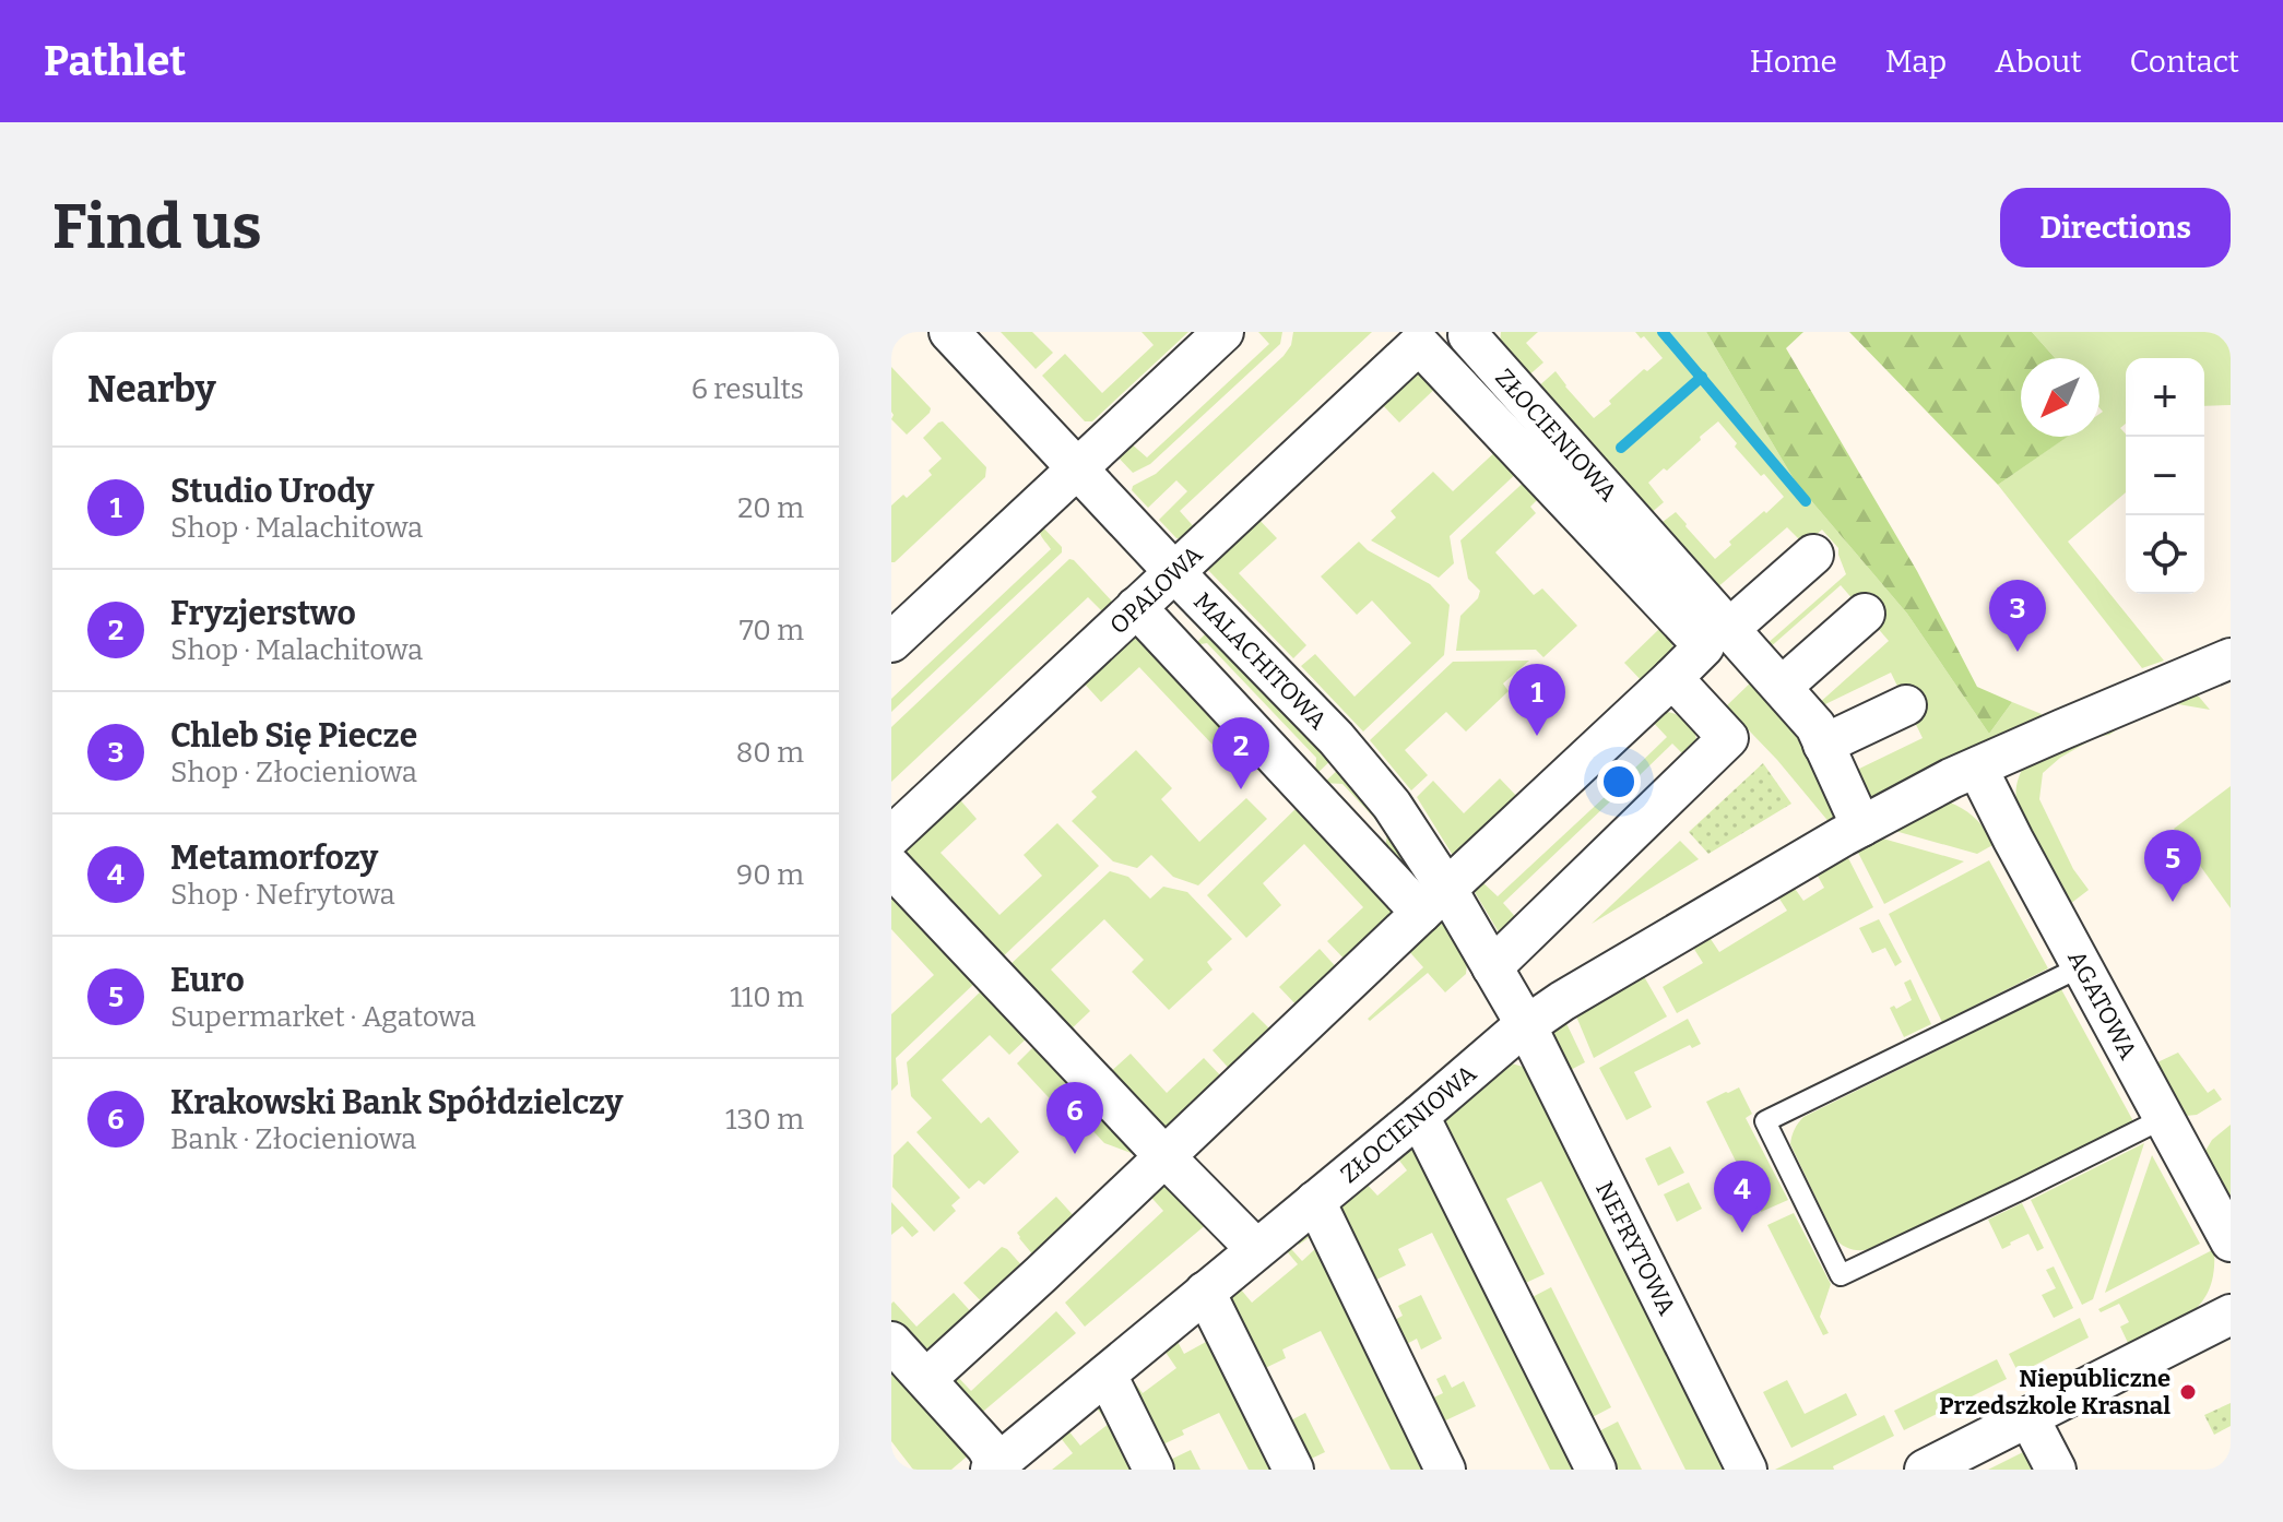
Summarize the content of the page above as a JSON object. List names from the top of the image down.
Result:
{
  "streets": {
    "street": [
      "ZŁOCIENIOWA",
      "OPALOWA",
      "MALACHITOWA",
      "AGATOWA",
      "NEFRYTOWA"
    ]
  },
  "crossings": [
    ["ZŁOCIENIOWA", "MALACHITOWA"],
    ["ZŁOCIENIOWA", "AGATOWA"],
    ["ZŁOCIENIOWA", "NEFRYTOWA"],
    ["OPALOWA", "MALACHITOWA"],
    ["MALACHITOWA", "NEFRYTOWA"]
  ],
  "places": ["Niepubliczne Przedszkole Krasnal"],
  "north": "bottom left",
  "page": {
    "header": "Pathlet",
    "nav": [
      "Home",
      "Map",
      "About",
      "Contact"
    ],
    "buttons": "Directions",
    "title": "Find us",
    "heading": ["Nearby", "6 results"],
    "map_buttons": ["+", "−"],
    "list": [
      {
        "mark": "1",
        "name": "Studio Urody",
        "note": "Shop · Malachitowa",
        "value": "20 m"
      },
      {
        "mark": "2",
        "name": "Fryzjerstwo",
        "note": "Shop · Malachitowa",
        "value": "70 m"
      },
      {
        "mark": "3",
        "name": "Chleb Się Piecze",
        "note": "Shop · Złocieniowa",
        "value": "80 m"
      },
      {
        "mark": "4",
        "name": "Metamorfozy",
        "note": "Shop · Nefrytowa",
        "value": "90 m"
      },
      {
        "mark": "5",
        "name": "Euro",
        "note": "Supermarket · Agatowa",
        "value": "110 m"
      },
      {
        "mark": "6",
        "name": "Krakowski Bank Spółdzielczy",
        "note": "Bank · Złocieniowa",
        "value": "130 m"
      }
    ],
    "pins": [
      "3",
      "1",
      "2",
      "5",
      "6",
      "4"
    ]
  }
}
